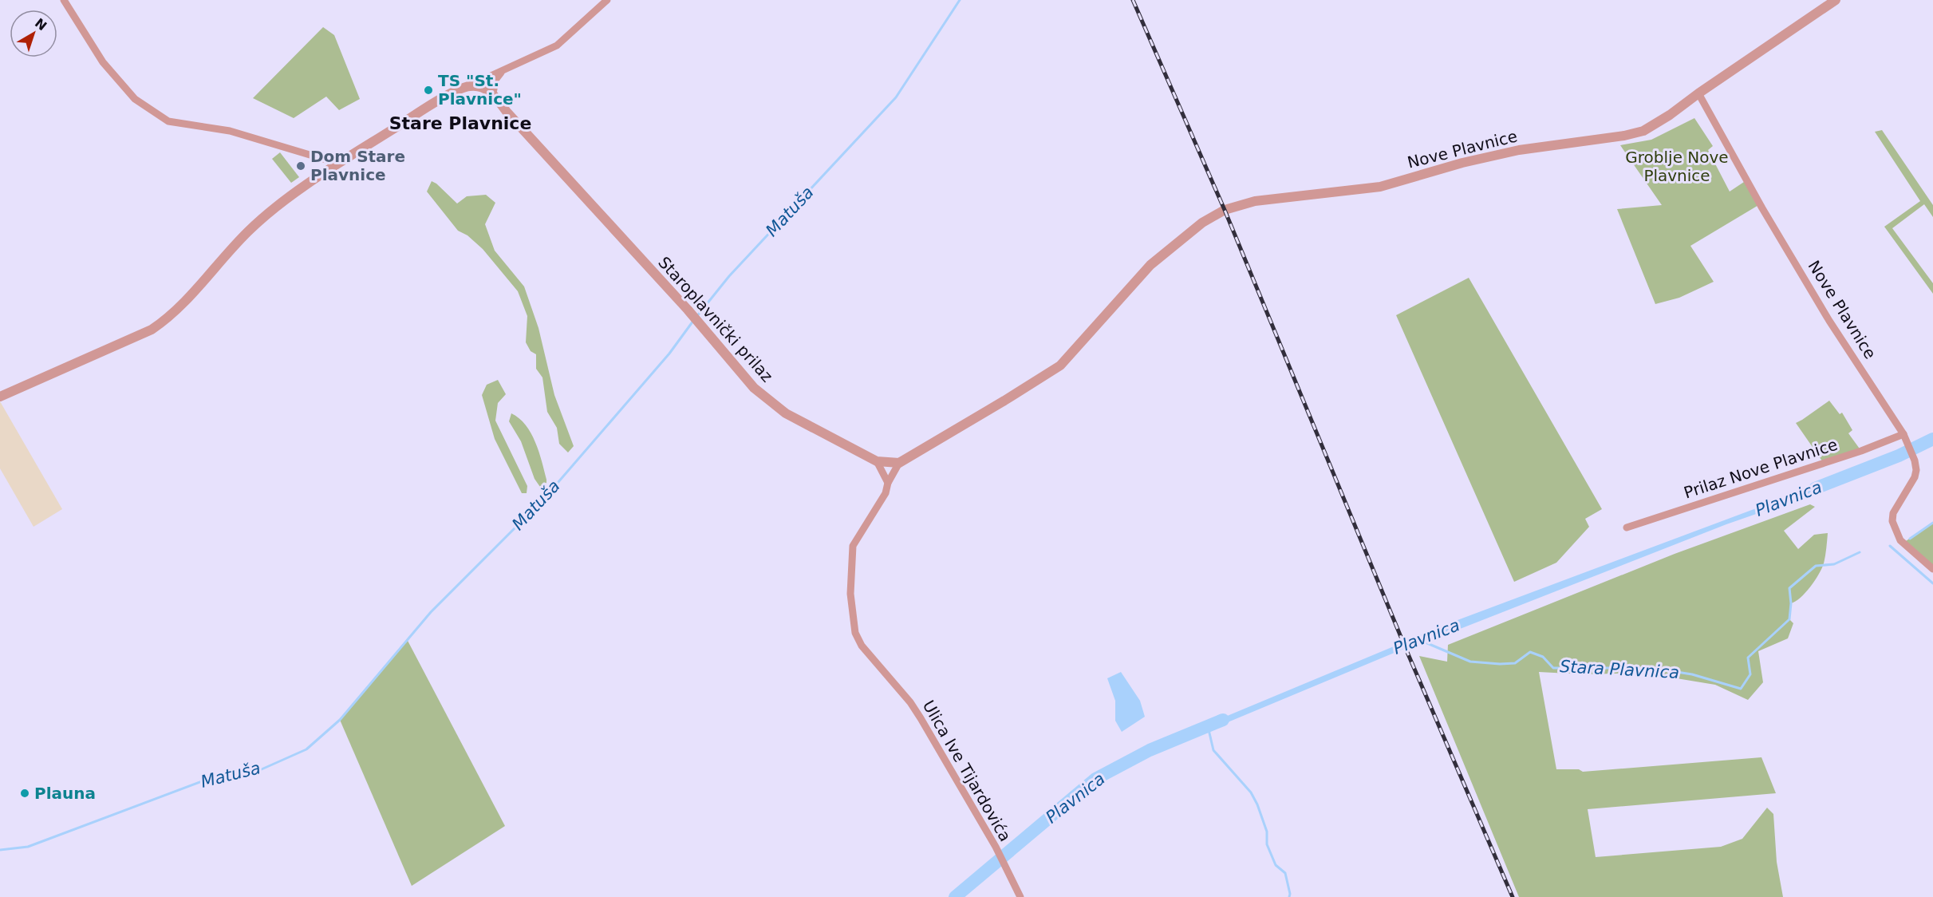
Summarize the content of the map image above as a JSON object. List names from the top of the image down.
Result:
{
  "streets": {
    "street": [
      "Nove Plavnice",
      "Staroplavnički prilaz",
      "Prilaz Nove Plavnice",
      "Ulica Ive Tijardovića"
    ]
  },
  "crossings": [
    ["Nove Plavnice", "Staroplavnički prilaz"],
    ["Nove Plavnice", "Prilaz Nove Plavnice"],
    ["Nove Plavnice", "Ulica Ive Tijardovića"],
    ["Staroplavnički prilaz", "Ulica Ive Tijardovića"]
  ],
  "districts": ["Stare Plavnice"],
  "water": ["Matuša", "Plavnica", "Stara Plavnica"],
  "parks": ["Groblje Nove Plavnice"],
  "places": ["TS \"St. Plavnice\"", "Dom Stare Plavnice", "Plauna"],
  "north": "top right"
}
